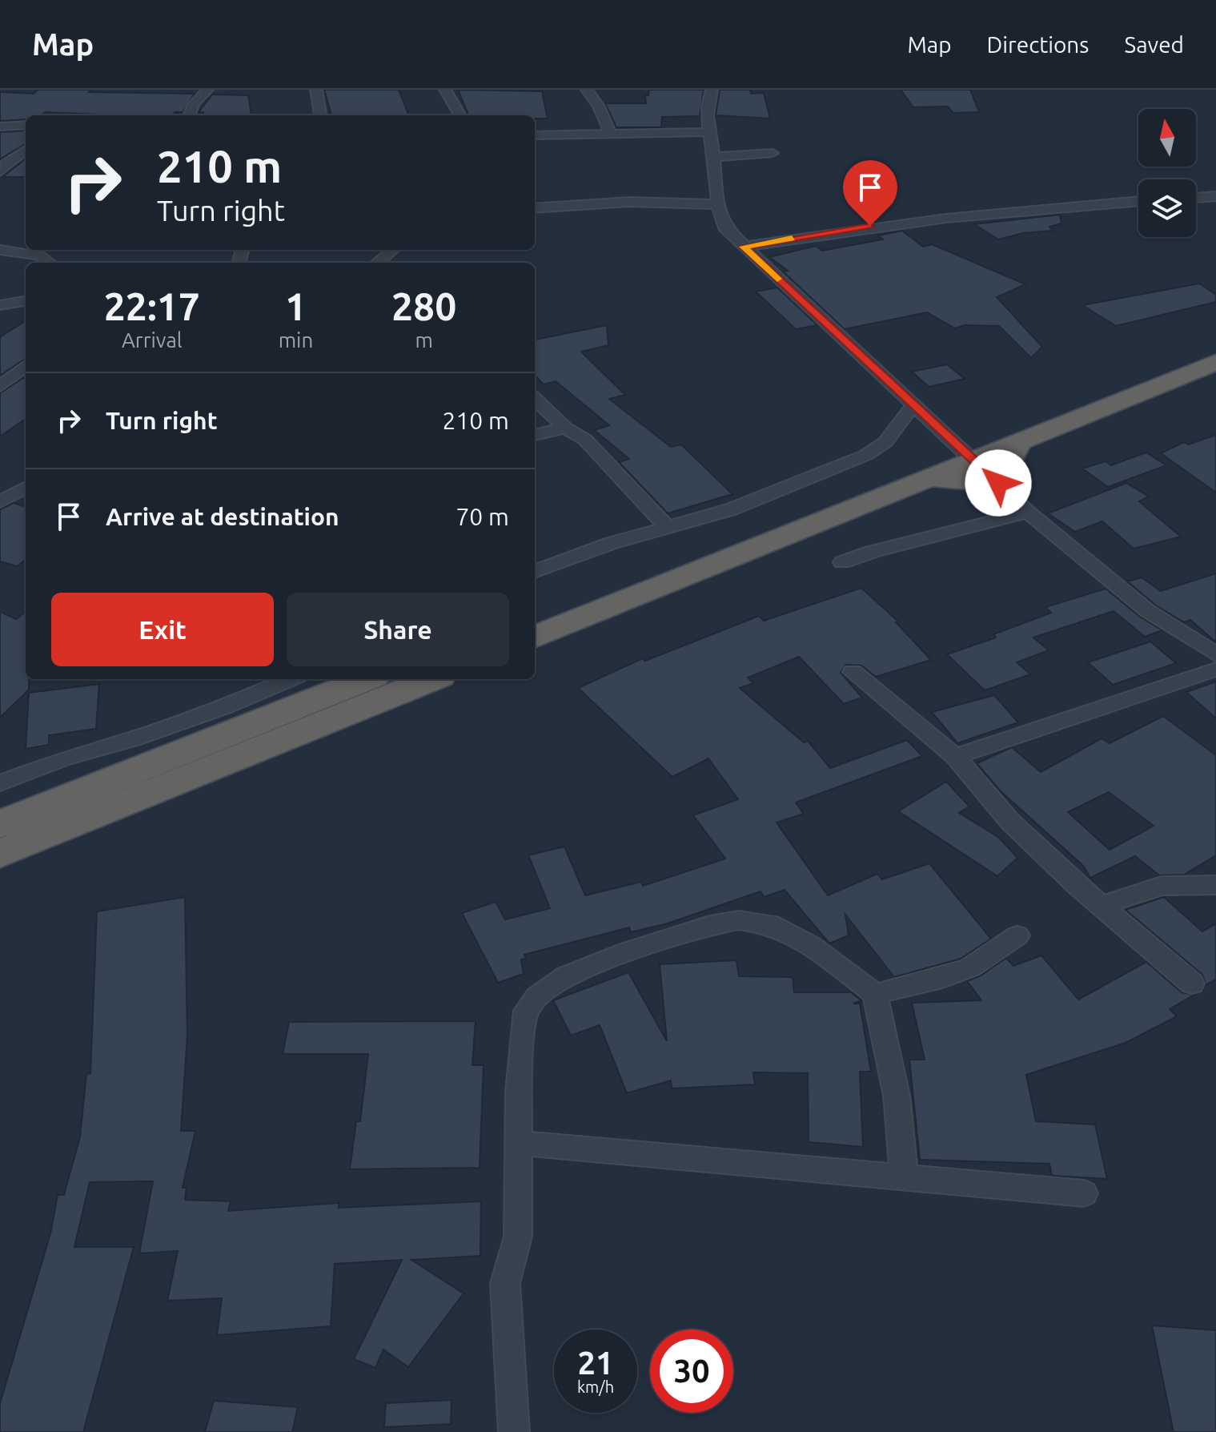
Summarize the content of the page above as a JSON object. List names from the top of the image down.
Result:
{
  "north": "top",
  "page": {
    "header": "Map",
    "nav": ["Map", "Directions", "Saved"],
    "turn": ["210 m", "Turn right"],
    "eta": [
      "22:17",
      "Arrival",
      "1",
      "min",
      "280",
      "m"
    ],
    "list": [
      {
        "name": "Turn right",
        "value": "210 m"
      },
      {
        "name": "Arrive at destination",
        "value": "70 m"
      }
    ],
    "buttons": ["Exit", "Share"],
    "speed": "21 km/h",
    "limit": "30"
  }
}
